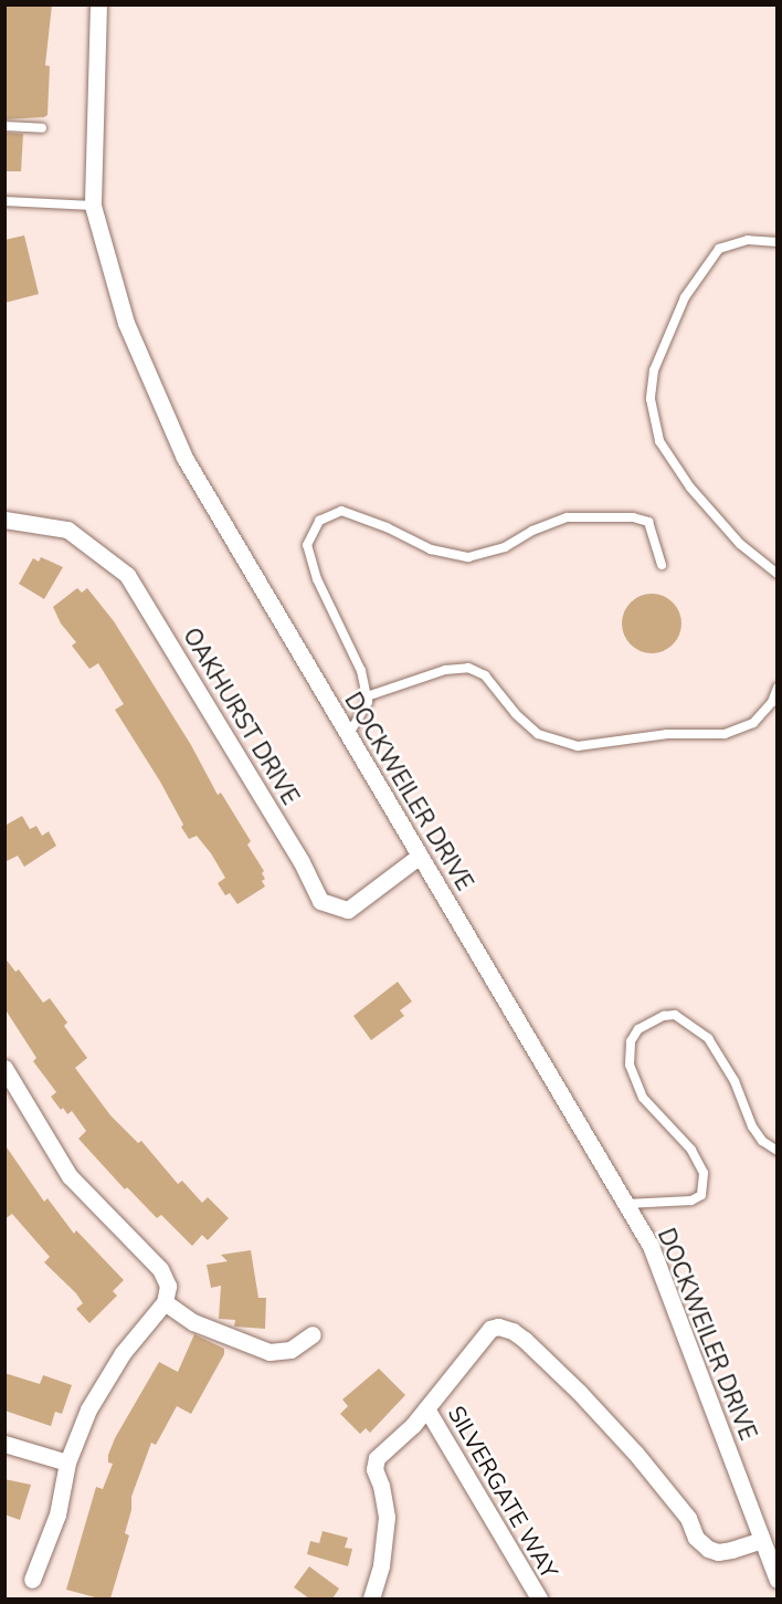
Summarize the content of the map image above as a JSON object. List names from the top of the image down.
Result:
{
  "streets": {
    "street": ["OAKHURST DRIVE", "DOCKWEILER DRIVE", "SILVERGATE WAY"]
  },
  "crossings": [
    ["OAKHURST DRIVE", "DOCKWEILER DRIVE"]
  ]
}
